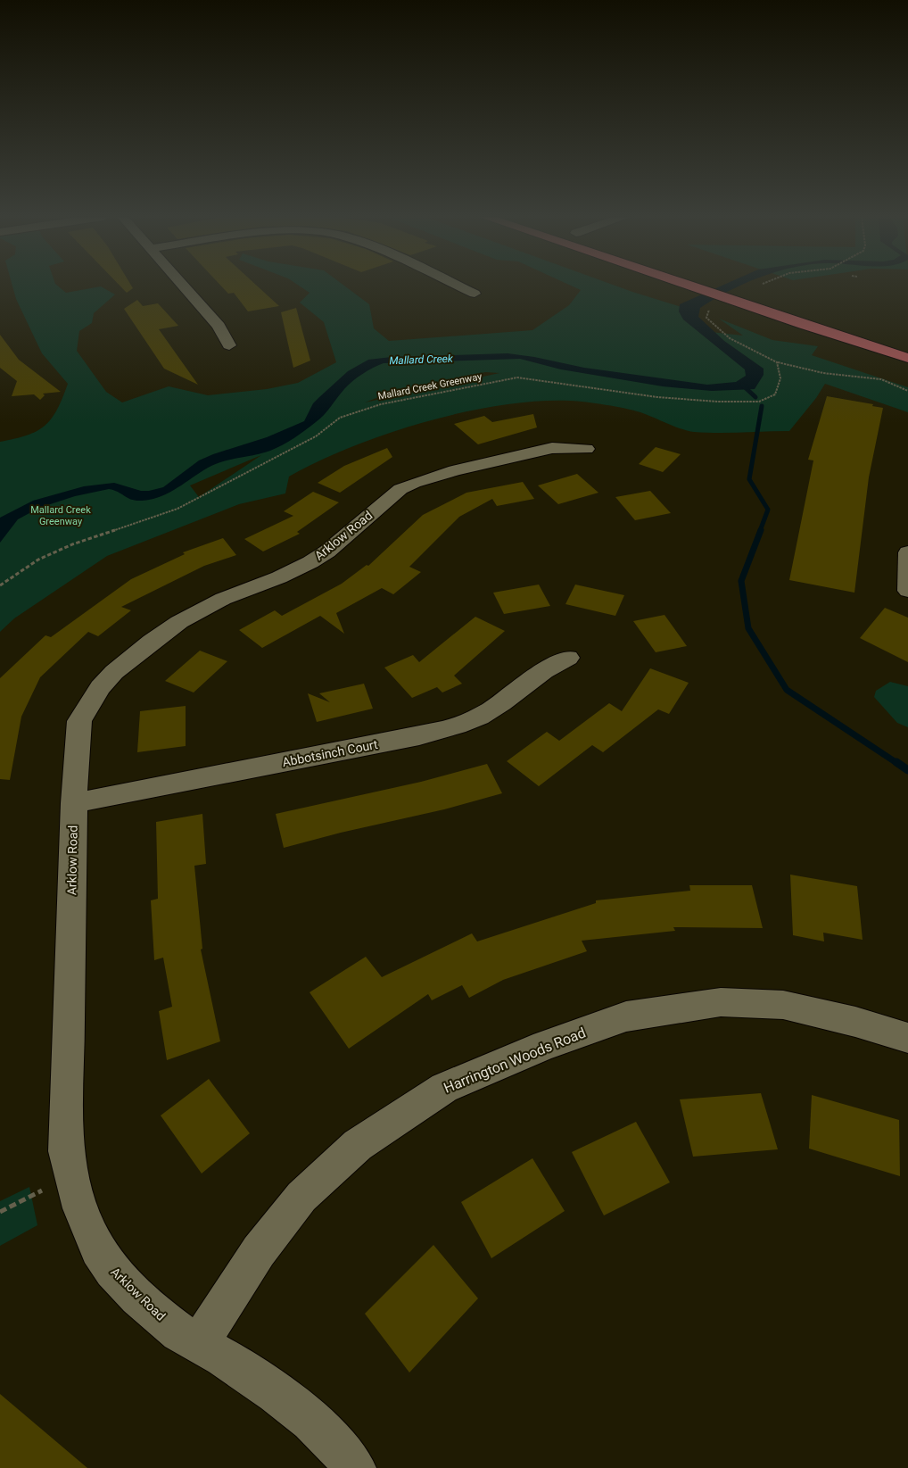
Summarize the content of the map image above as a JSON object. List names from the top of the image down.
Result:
{
  "streets": {
    "street": ["Arklow Road", "Abbotsinch Court", "Harrington Woods Road"],
    "path": ["Mallard Creek Greenway"]
  },
  "crossings": [
    ["Arklow Road", "Abbotsinch Court"],
    ["Arklow Road", "Harrington Woods Road"]
  ],
  "water": ["Mallard Creek"],
  "parks": ["Mallard Creek Greenway"]
}
